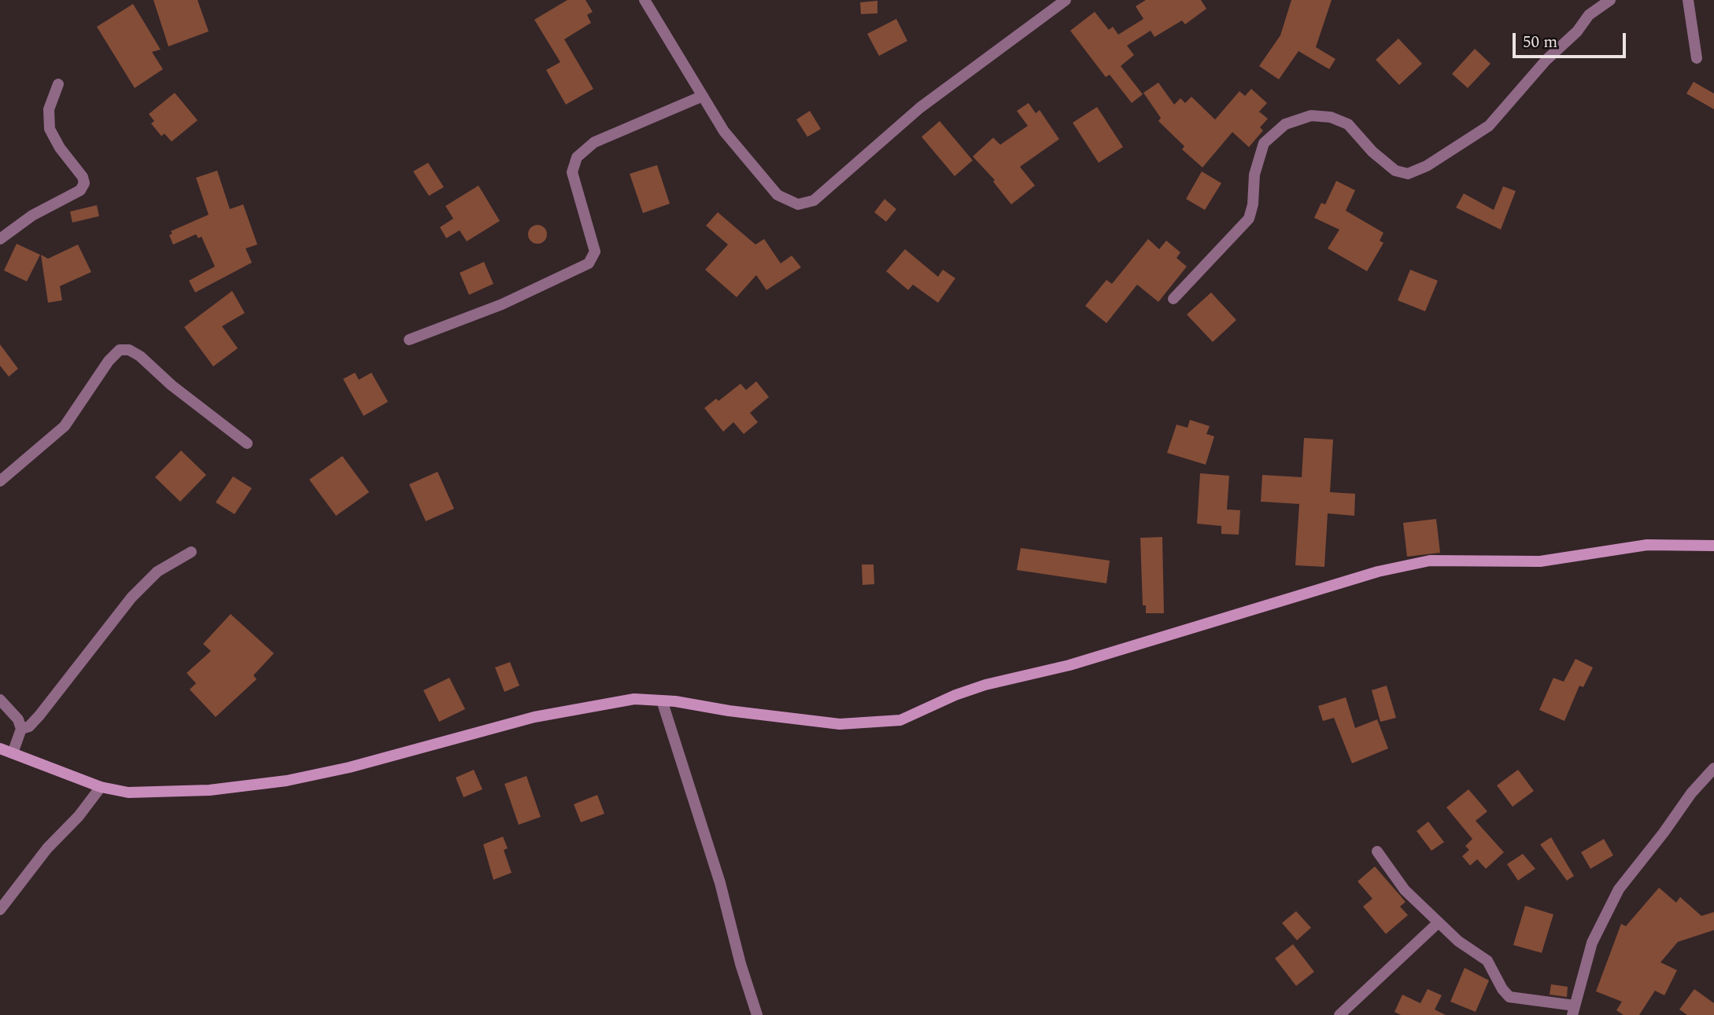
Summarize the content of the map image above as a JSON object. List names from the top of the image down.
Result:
{
  "scale_bar": "50 m"
}
